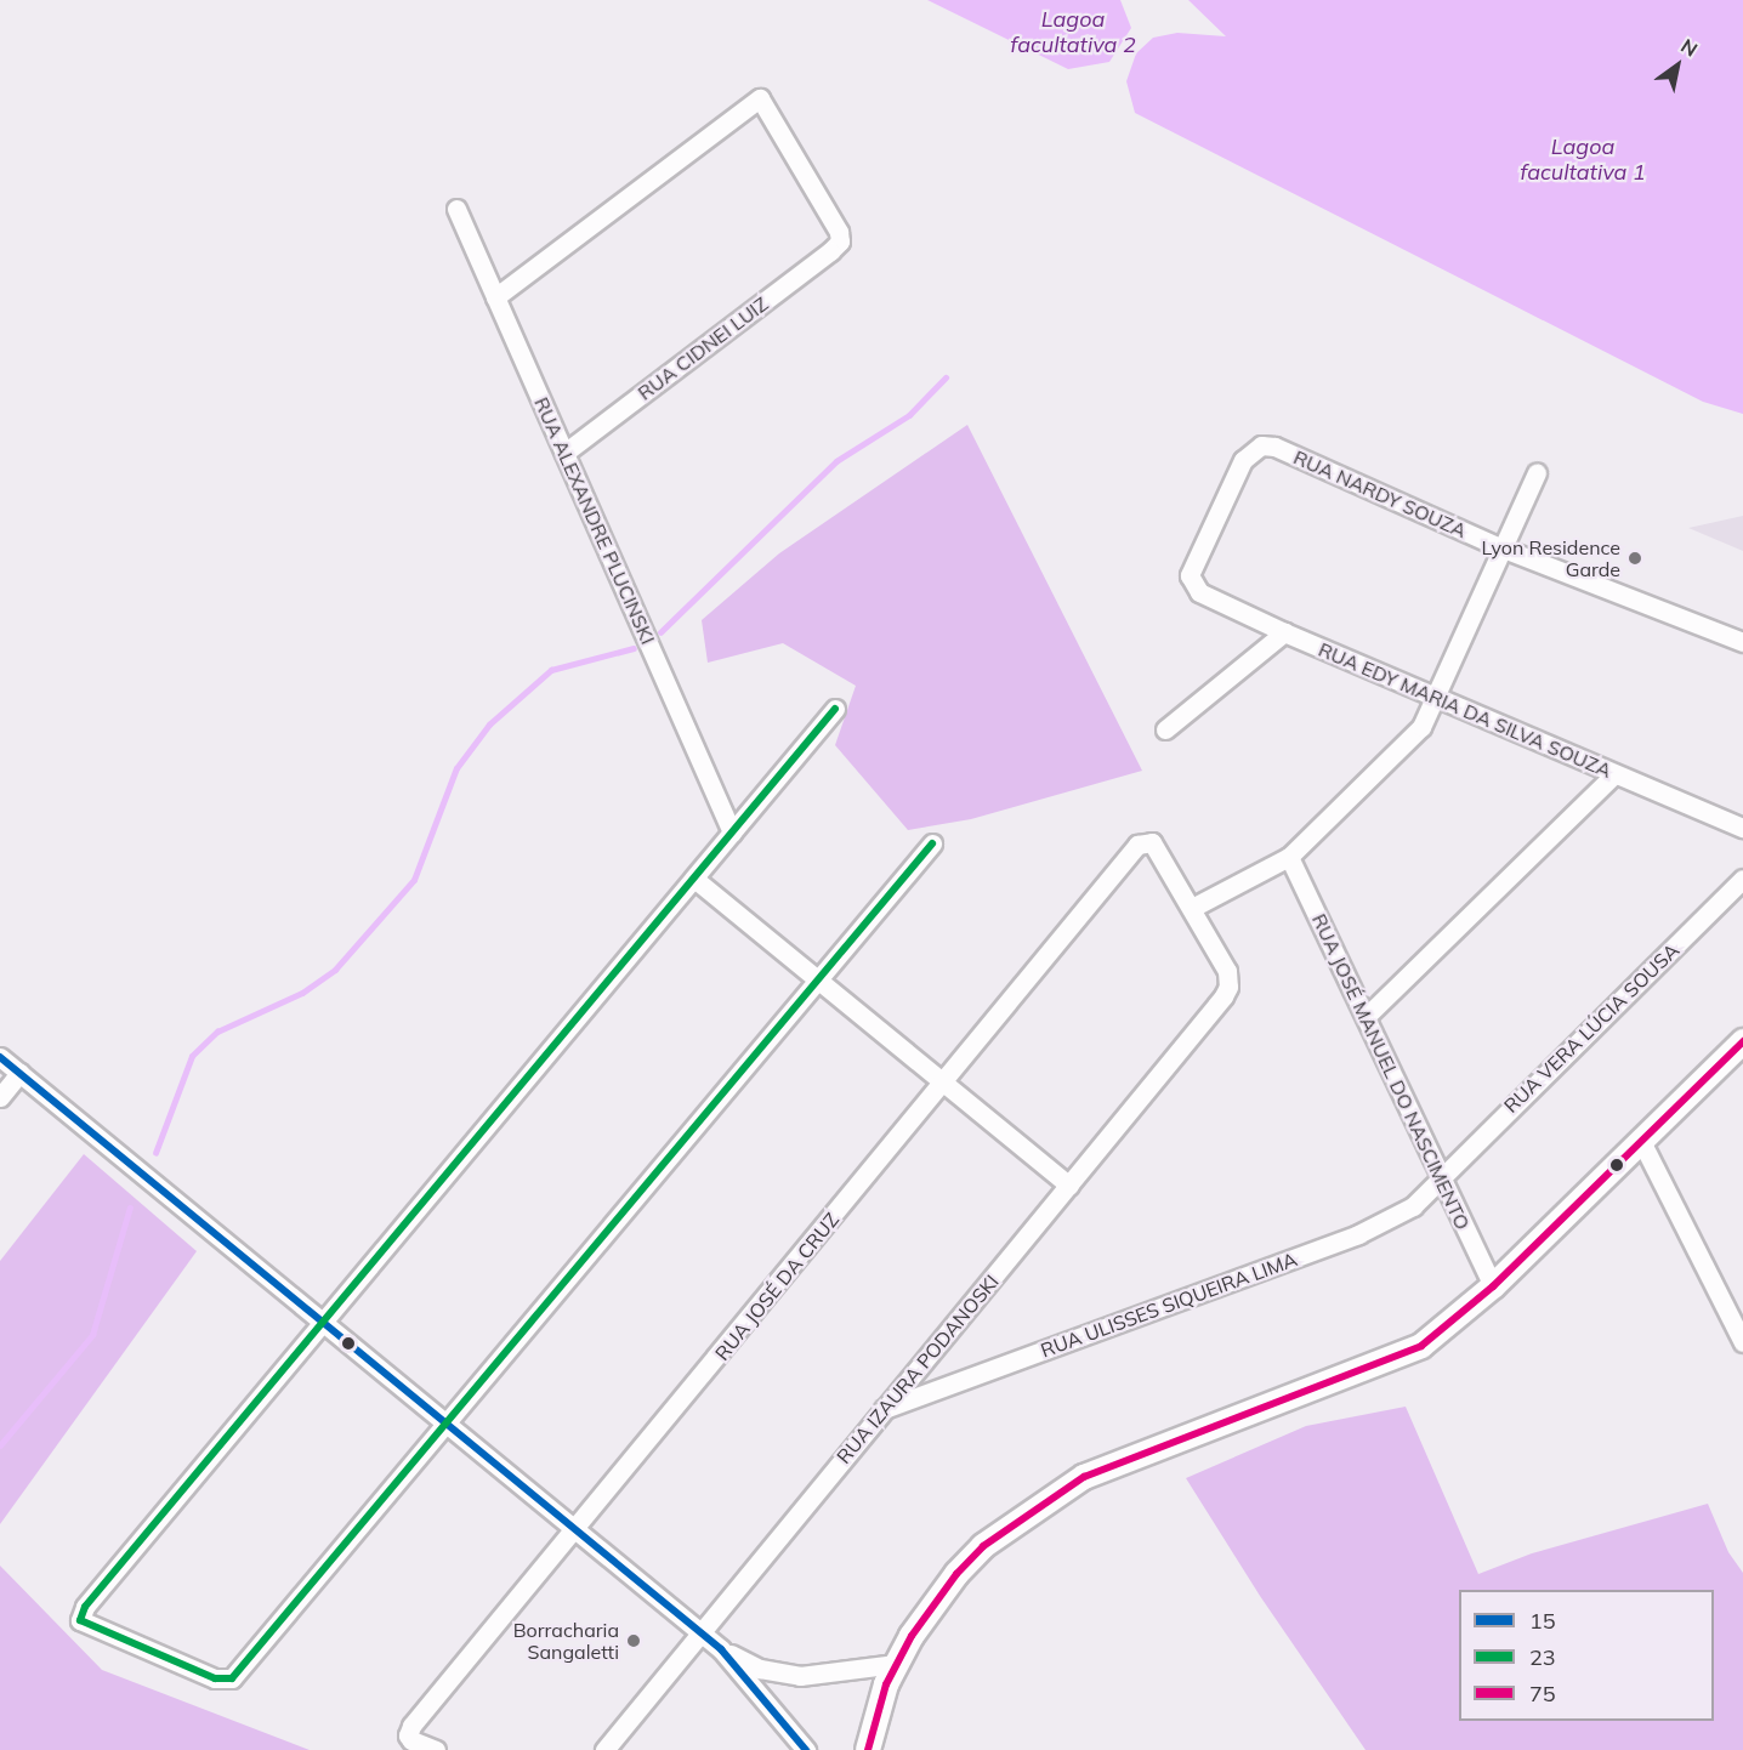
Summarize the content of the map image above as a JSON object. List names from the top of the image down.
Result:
{
  "streets": {
    "street": [
      "RUA CIDNEI LUIZ",
      "RUA NARDY SOUZA",
      "RUA ALEXANDRE PLUCINSKI",
      "RUA EDY MARIA DA SILVA SOUZA",
      "RUA VERA LÚCIA SOUSA",
      "RUA JOSÉ MANUEL DO NASCIMENTO",
      "RUA JOSÉ DA CRUZ",
      "RUA ULISSES SIQUEIRA LIMA",
      "RUA IZAURA PODANOSKI"
    ]
  },
  "crossings": [
    ["RUA CIDNEI LUIZ", "RUA ALEXANDRE PLUCINSKI"],
    ["RUA NARDY SOUZA", "RUA EDY MARIA DA SILVA SOUZA"],
    ["RUA VERA LÚCIA SOUSA", "RUA JOSÉ MANUEL DO NASCIMENTO"],
    ["RUA VERA LÚCIA SOUSA", "RUA ULISSES SIQUEIRA LIMA"],
    ["RUA JOSÉ MANUEL DO NASCIMENTO", "RUA ULISSES SIQUEIRA LIMA"],
    ["RUA JOSÉ DA CRUZ", "RUA IZAURA PODANOSKI"],
    ["RUA ULISSES SIQUEIRA LIMA", "RUA IZAURA PODANOSKI"]
  ],
  "water": ["Lagoa facultativa 2", "Lagoa facultativa 1"],
  "places": ["Lyon Residence Garde", "Borracharia Sangaletti"],
  "lines": ["transit line 23", "transit line 75", "transit line 15"],
  "legend": ["15", "23", "75"],
  "north": "top right"
}
